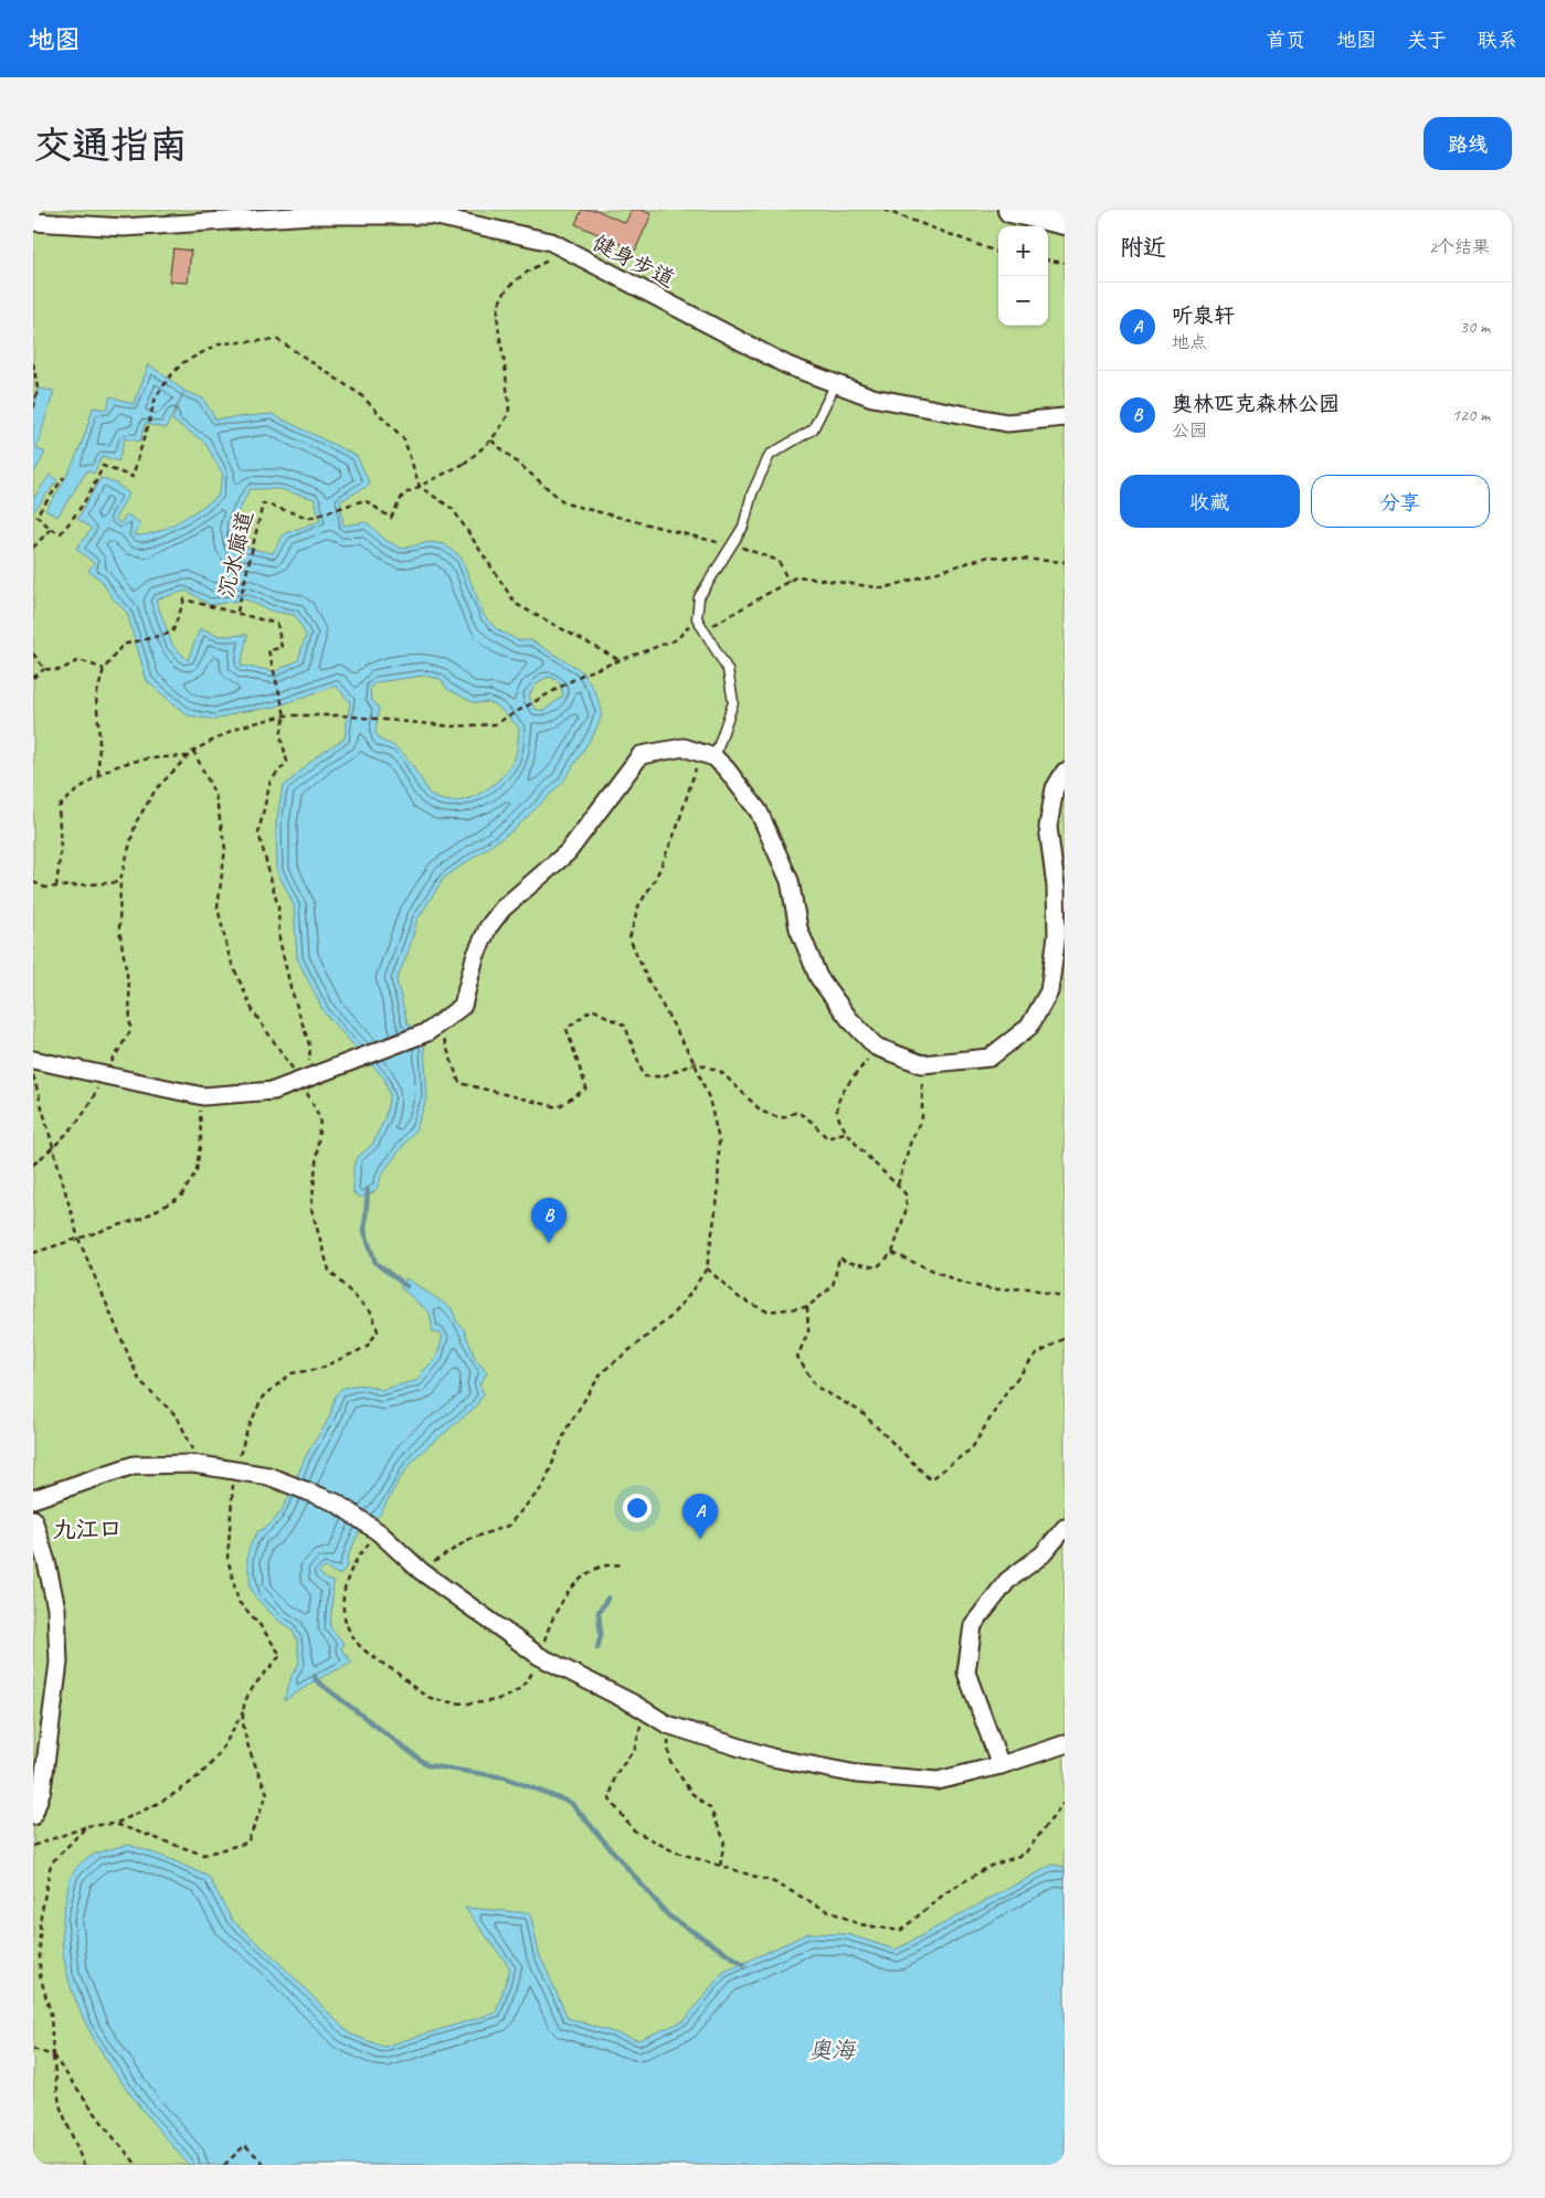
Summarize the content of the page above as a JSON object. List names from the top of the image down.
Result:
{
  "streets": {
    "street": ["健身步道"],
    "path": ["沉水廊道"]
  },
  "districts": ["九江口"],
  "water": ["奥海"],
  "page": {
    "header": "地图",
    "nav": [
      "首页",
      "地图",
      "关于",
      "联系"
    ],
    "buttons": [
      "路线",
      ["收藏", "分享"]
    ],
    "title": "交通指南",
    "heading": ["附近", "2个结果"],
    "map_buttons": ["+", "−"],
    "list": [
      {
        "mark": "A",
        "name": "听泉轩",
        "note": "地点",
        "value": "30 m"
      },
      {
        "mark": "B",
        "name": "奥林匹克森林公园",
        "note": "公园",
        "value": "120 m"
      }
    ],
    "pins": ["B", "A"]
  }
}
